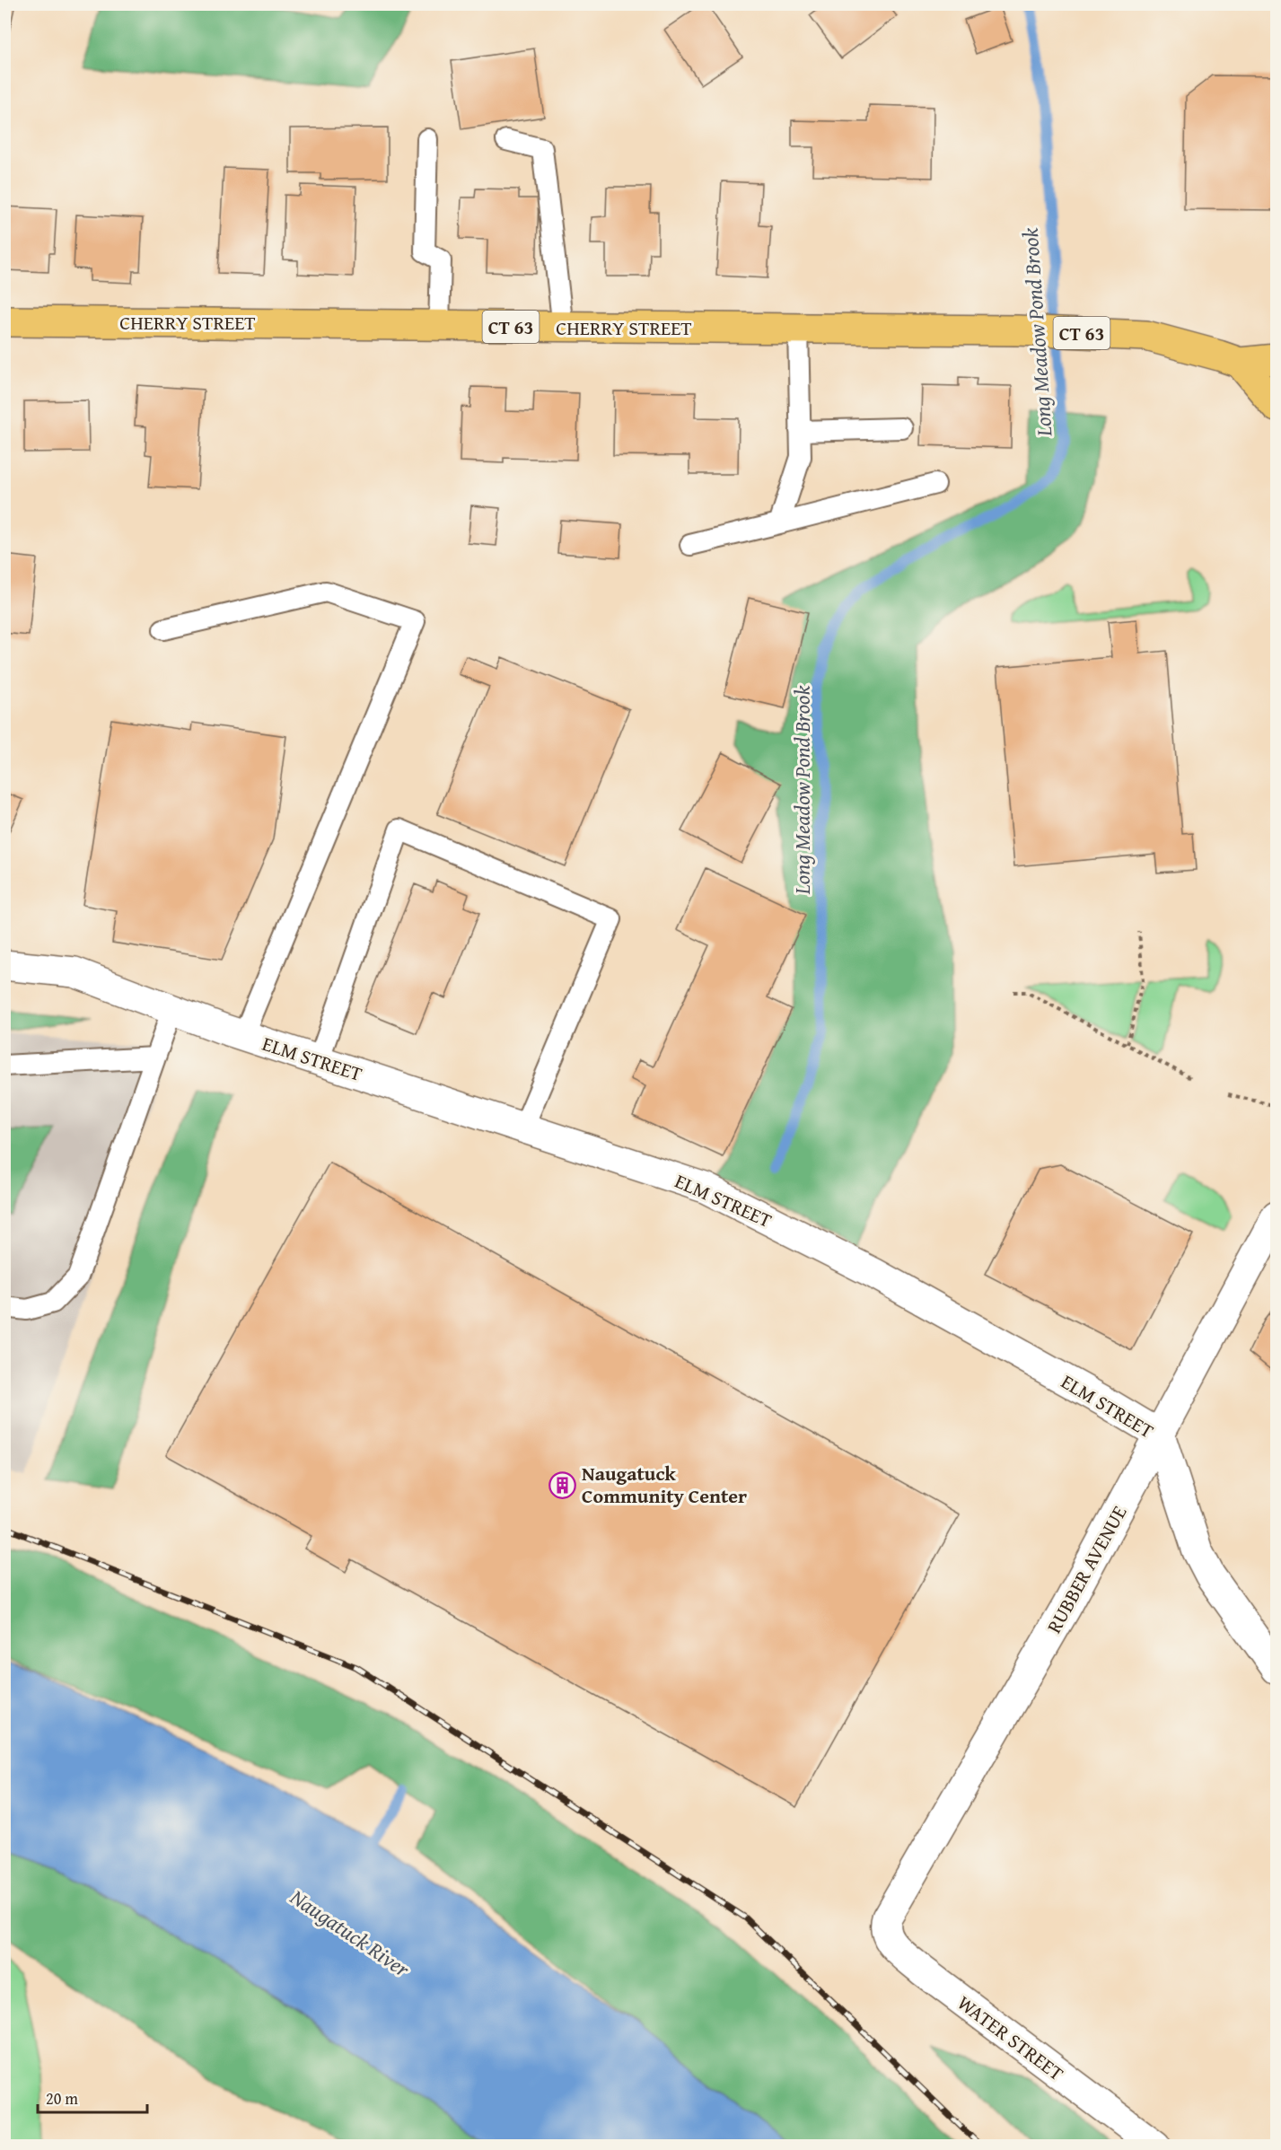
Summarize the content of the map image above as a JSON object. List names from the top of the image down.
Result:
{
  "streets": {
    "main road": ["CHERRY STREET", "CT 63"],
    "street": ["ELM STREET", "RUBBER AVENUE", "WATER STREET"]
  },
  "crossings": [
    ["ELM STREET", "RUBBER AVENUE"],
    ["RUBBER AVENUE", "WATER STREET"]
  ],
  "water": ["Long Meadow Pond Brook", "Naugatuck River"],
  "places": {
    "building": ["Naugatuck Community Center"]
  },
  "scale_bar": "20 m"
}
